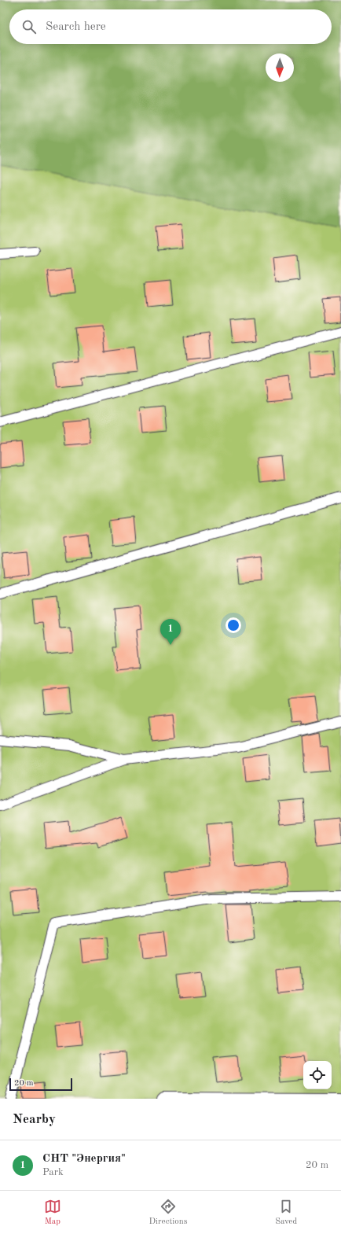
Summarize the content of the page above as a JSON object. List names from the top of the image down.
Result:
{
  "scale_bar": "20 m",
  "north": "bottom",
  "page": {
    "search": "Search here",
    "pins": "1",
    "scale": "20 m",
    "heading": "Nearby",
    "list": [
      {
        "mark": "1",
        "name": "СНТ \"Энергия\"",
        "note": "Park",
        "value": "20 m"
      }
    ],
    "nav": ["Map", "Directions", "Saved"]
  }
}
